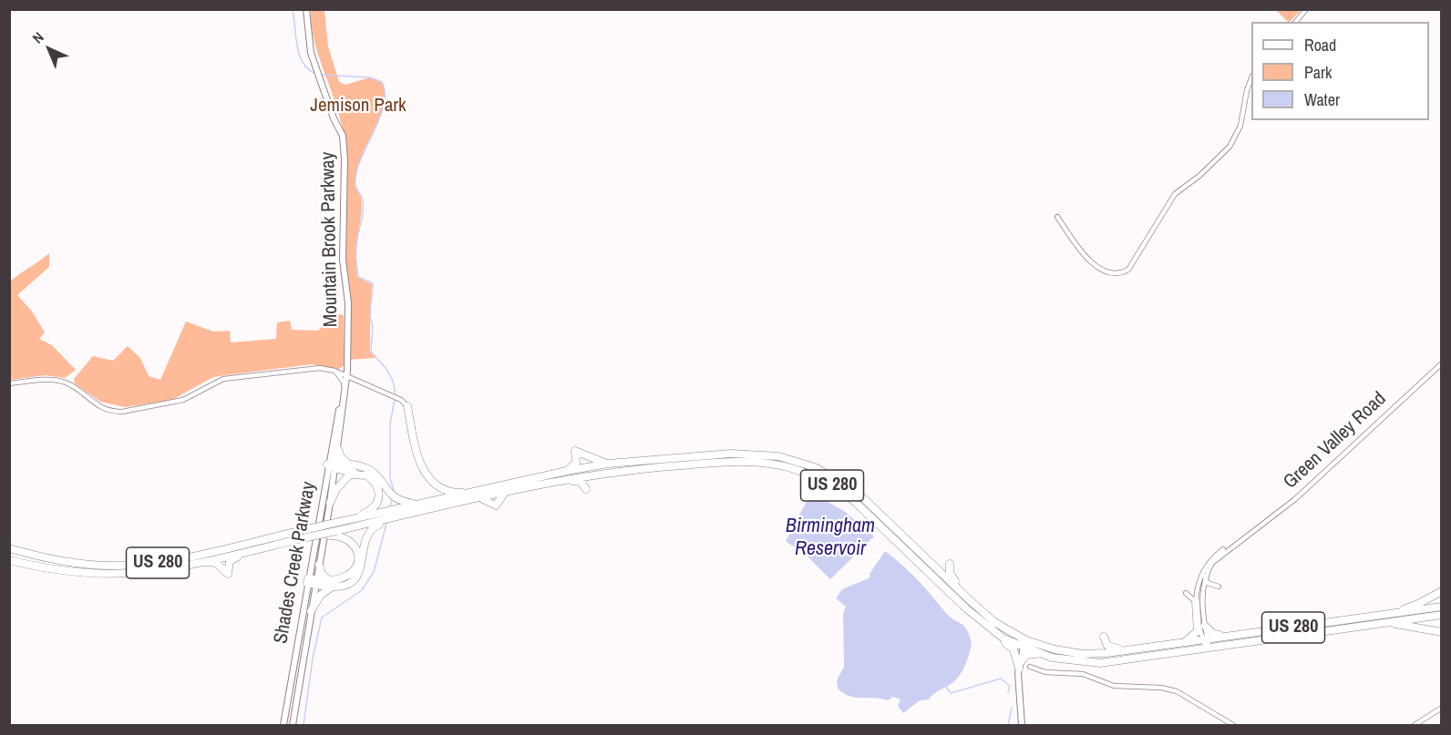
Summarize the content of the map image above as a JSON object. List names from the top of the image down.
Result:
{
  "streets": {
    "highway": ["US 280"],
    "main road": ["Mountain Brook Parkway", "Shades Creek Parkway"],
    "street": ["Green Valley Road"]
  },
  "crossings": [
    ["Mountain Brook Parkway", "Shades Creek Parkway"],
    ["Green Valley Road", "US 280"]
  ],
  "water": ["Birmingham Reservoir"],
  "parks": ["Jemison Park"],
  "legend": ["Road", "Park", "Water"],
  "north": "top left"
}
